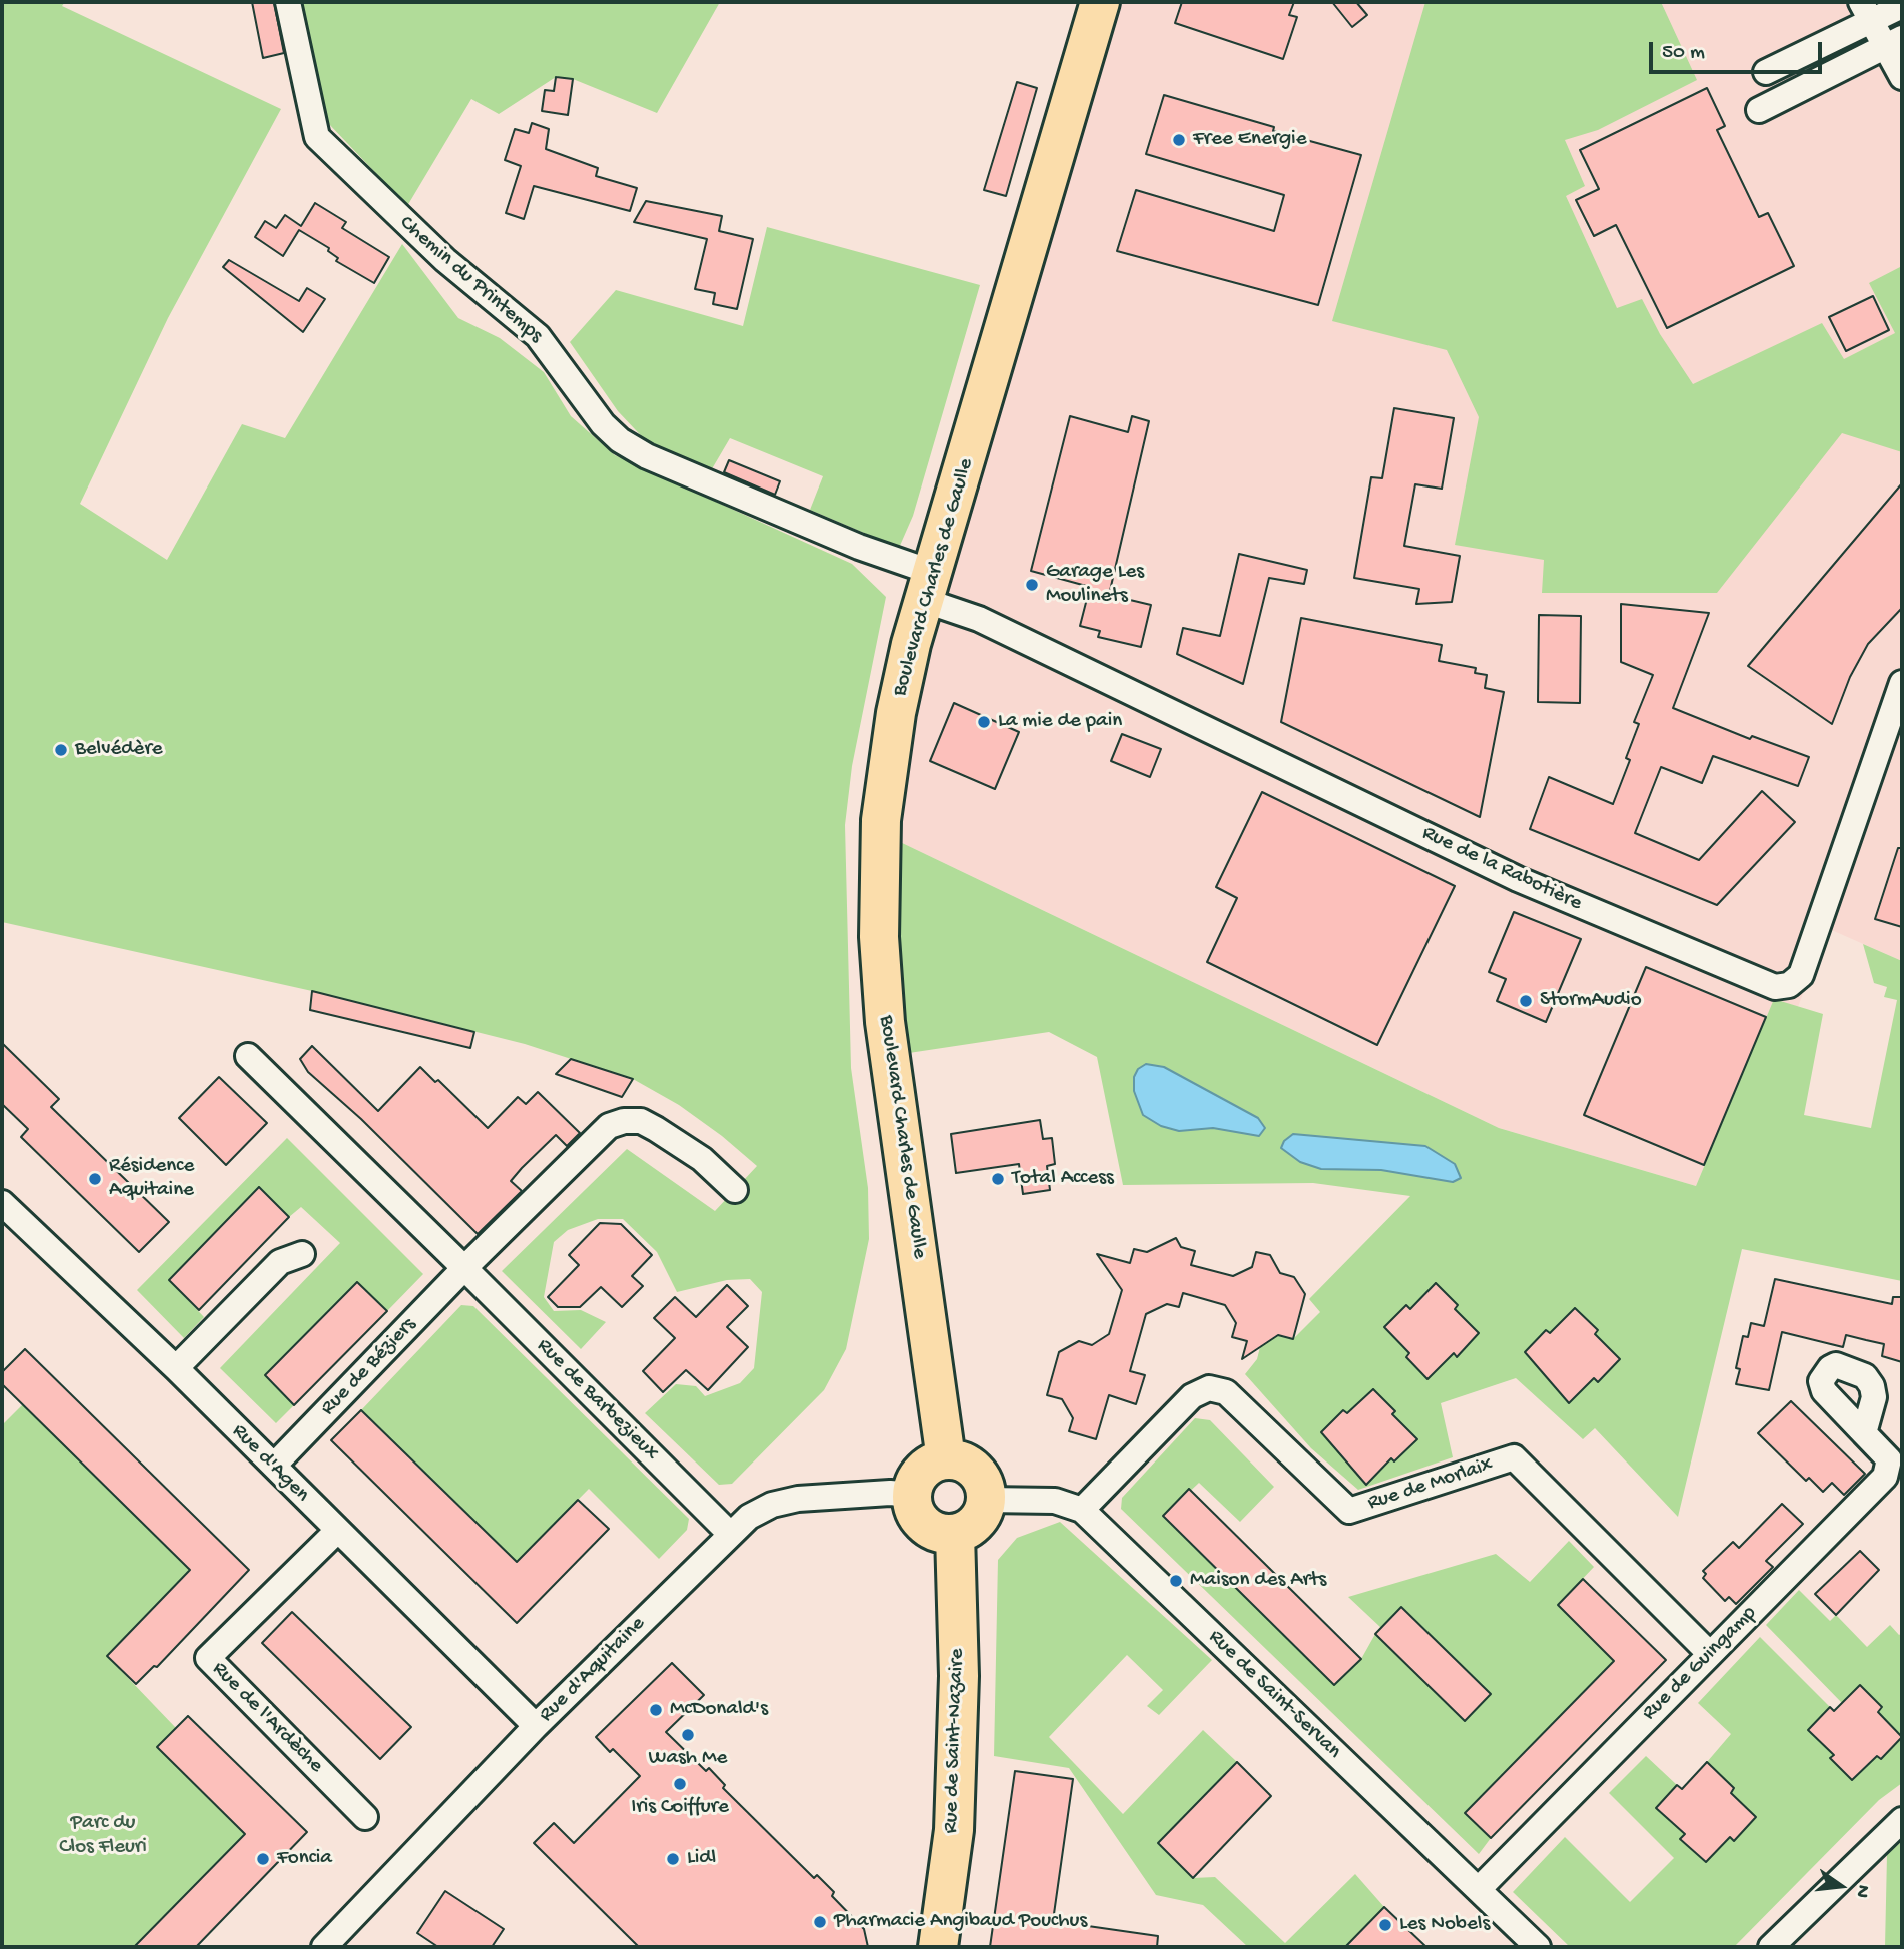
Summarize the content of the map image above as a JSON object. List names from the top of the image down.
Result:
{
  "streets": {
    "main road": ["Boulevard Charles de Gaulle", "Rue de Saint-Nazaire"],
    "street": [
      "Chemin du Printemps",
      "Rue de la Rabotière",
      "Rue de Béziers",
      "Rue de Barbezieux",
      "Rue d'Agen",
      "Rue de Morlaix",
      "Rue de Guingamp",
      "Rue d'Aquitaine",
      "Rue de Saint-Servan",
      "Rue de l'Ardèche"
    ]
  },
  "crossings": [
    ["Chemin du Printemps", "Boulevard Charles de Gaulle"],
    ["Chemin du Printemps", "Rue de la Rabotière"],
    ["Boulevard Charles de Gaulle", "Rue de la Rabotière"],
    ["Boulevard Charles de Gaulle", "Rue d'Aquitaine"],
    ["Boulevard Charles de Gaulle", "Rue de Saint-Servan"],
    ["Boulevard Charles de Gaulle", "Rue de Saint-Nazaire"],
    ["Rue de Béziers", "Rue de Barbezieux"],
    ["Rue de Béziers", "Rue d'Agen"],
    ["Rue de Barbezieux", "Rue d'Aquitaine"],
    ["Rue d'Agen", "Rue d'Aquitaine"],
    ["Rue d'Agen", "Rue de l'Ardèche"],
    ["Rue de Morlaix", "Rue de Guingamp"],
    ["Rue de Morlaix", "Rue de Saint-Servan"],
    ["Rue de Guingamp", "Rue de Saint-Servan"],
    ["Rue d'Aquitaine", "Rue de Saint-Servan"],
    ["Rue d'Aquitaine", "Rue de Saint-Nazaire"],
    ["Rue de Saint-Servan", "Rue de Saint-Nazaire"]
  ],
  "parks": ["Parc du Clos Fleuri"],
  "places": [
    "Free Energie",
    "Garage Les Moulinets",
    "La mie de pain",
    "Belvédère",
    "StormAudio",
    "Résidence Aquitaine",
    "Total Access",
    "Maison des Arts",
    "McDonald's",
    "Wash Me",
    "Iris Coiffure",
    "Foncia",
    "Lidl",
    "Pharmacie Angibaud Pouchus",
    "Les Nobels"
  ],
  "scale_bar": "50 m",
  "north": "right"
}
